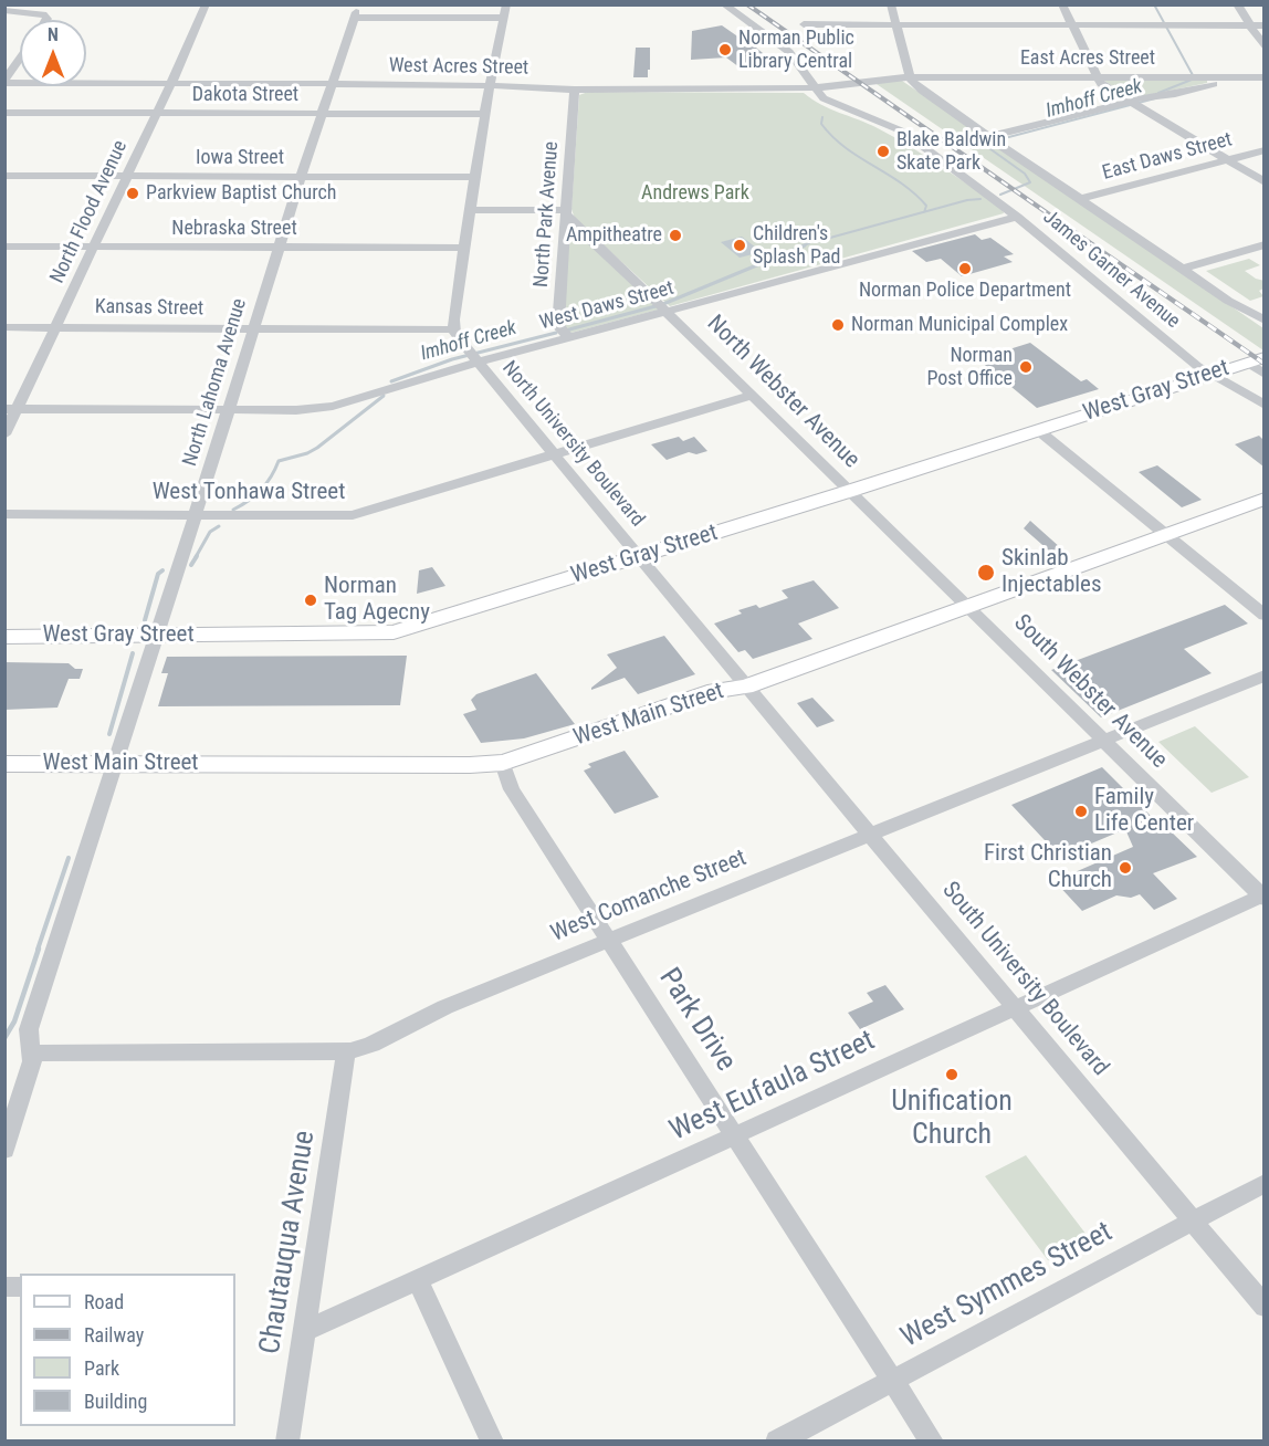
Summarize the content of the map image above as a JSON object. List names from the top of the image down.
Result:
{
  "streets": {
    "main road": ["West Gray Street", "West Main Street"],
    "street": [
      "East Acres Street",
      "West Acres Street",
      "Dakota Street",
      "East Daws Street",
      "Iowa Street",
      "North Flood Avenue",
      "North Park Avenue",
      "Nebraska Street",
      "James Garner Avenue",
      "West Daws Street",
      "Kansas Street",
      "North Lahoma Avenue",
      "North Webster Avenue",
      "North University Boulevard",
      "West Tonhawa Street",
      "South Webster Avenue",
      "West Comanche Street",
      "South University Boulevard",
      "Park Drive",
      "West Eufaula Street",
      "Chautauqua Avenue",
      "West Symmes Street"
    ]
  },
  "crossings": [
    ["East Acres Street", "West Acres Street"],
    ["West Acres Street", "North Flood Avenue"],
    ["West Acres Street", "North Park Avenue"],
    ["West Acres Street", "James Garner Avenue"],
    ["West Acres Street", "North Lahoma Avenue"],
    ["Dakota Street", "North Flood Avenue"],
    ["Dakota Street", "North Lahoma Avenue"],
    ["Iowa Street", "North Flood Avenue"],
    ["Iowa Street", "North Lahoma Avenue"],
    ["North Flood Avenue", "Nebraska Street"],
    ["North Flood Avenue", "West Daws Street"],
    ["North Flood Avenue", "Kansas Street"],
    ["North Park Avenue", "West Daws Street"],
    ["North Park Avenue", "North Webster Avenue"],
    ["Nebraska Street", "North Lahoma Avenue"],
    ["James Garner Avenue", "West Daws Street"],
    ["James Garner Avenue", "West Gray Street"],
    ["West Daws Street", "North Lahoma Avenue"],
    ["West Daws Street", "North Webster Avenue"],
    ["West Daws Street", "North University Boulevard"],
    ["Kansas Street", "North Lahoma Avenue"],
    ["Kansas Street", "North University Boulevard"],
    ["North Lahoma Avenue", "West Gray Street"],
    ["North Lahoma Avenue", "West Tonhawa Street"],
    ["North Lahoma Avenue", "West Main Street"],
    ["North Lahoma Avenue", "West Comanche Street"],
    ["West Gray Street", "North Webster Avenue"],
    ["West Gray Street", "North University Boulevard"],
    ["North Webster Avenue", "West Tonhawa Street"],
    ["North Webster Avenue", "South Webster Avenue"],
    ["North Webster Avenue", "West Main Street"],
    ["North University Boulevard", "West Tonhawa Street"],
    ["North University Boulevard", "West Main Street"],
    ["North University Boulevard", "South University Boulevard"],
    ["South Webster Avenue", "West Main Street"],
    ["South Webster Avenue", "West Comanche Street"],
    ["South Webster Avenue", "West Eufaula Street"],
    ["West Main Street", "South University Boulevard"],
    ["West Main Street", "Park Drive"],
    ["West Comanche Street", "South University Boulevard"],
    ["West Comanche Street", "Park Drive"],
    ["West Comanche Street", "Chautauqua Avenue"],
    ["South University Boulevard", "West Eufaula Street"],
    ["South University Boulevard", "West Symmes Street"],
    ["Park Drive", "West Eufaula Street"],
    ["Park Drive", "West Symmes Street"],
    ["West Eufaula Street", "Chautauqua Avenue"]
  ],
  "water": ["Imhoff Creek"],
  "parks": ["Andrews Park"],
  "places": [
    "Norman Public Library Central",
    "Blake Baldwin Skate Park",
    "Parkview Baptist Church",
    "Ampitheatre",
    "Children's Splash Pad",
    "Norman Police Department",
    "Norman Municipal Complex",
    "Norman Post Office",
    "Skinlab Injectables",
    "Norman Tag Agecny",
    "Family Life Center",
    "First Christian Church",
    "Unification Church"
  ],
  "legend": [
    "Road",
    "Railway",
    "Park",
    "Building"
  ],
  "north": "top"
}
